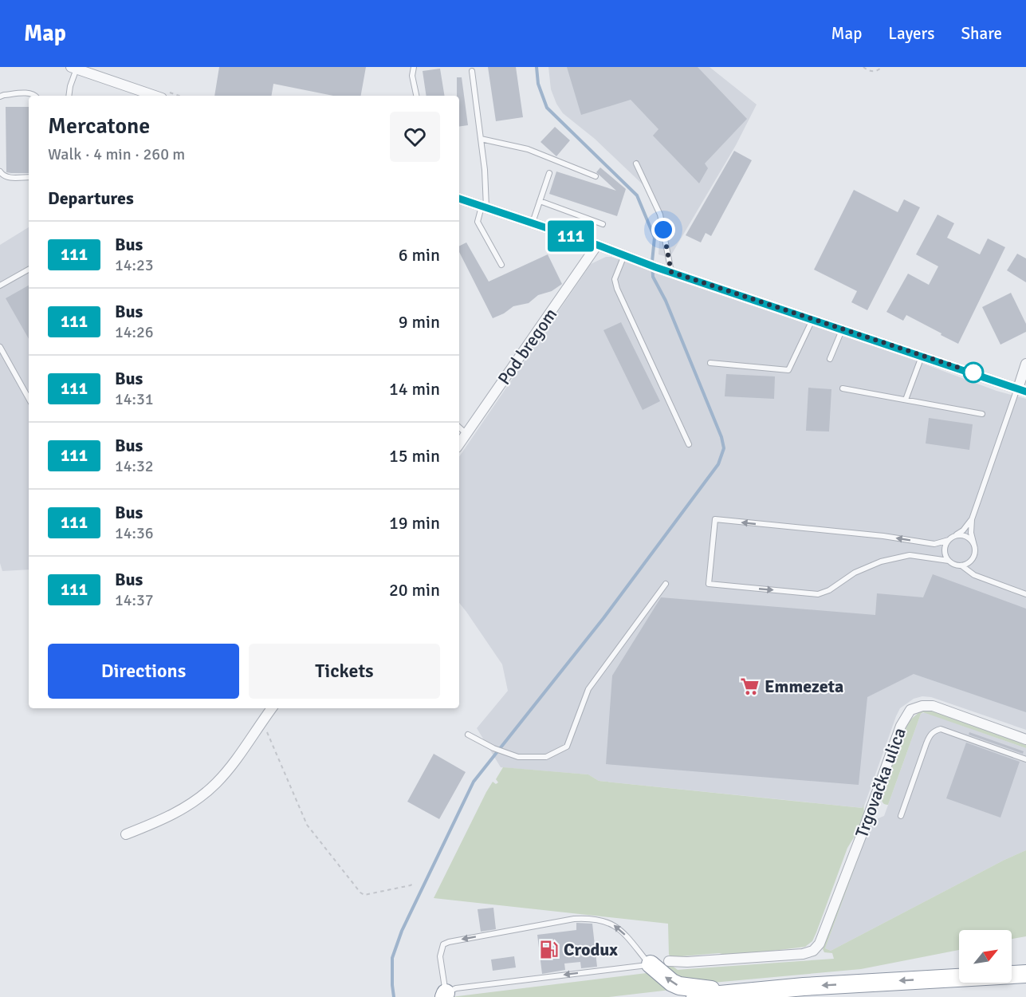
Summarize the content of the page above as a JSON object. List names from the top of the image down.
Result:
{
  "streets": {
    "street": ["Pod bregom", "Trgovačka ulica"]
  },
  "places": {
    "supermarket": ["Emmezeta"],
    "fuel station": ["Crodux"]
  },
  "lines": ["bus line 111"],
  "north": "top right",
  "page": {
    "header": "Map",
    "nav": ["Map", "Layers", "Share"],
    "on_map": "111",
    "heading": [
      ["Mercatone", "Walk · 4 min · 260 m"],
      "Departures"
    ],
    "list": [
      {
        "mark": "111",
        "name": "Bus",
        "note": "14:23",
        "value": "6 min"
      },
      {
        "mark": "111",
        "name": "Bus",
        "note": "14:26",
        "value": "9 min"
      },
      {
        "mark": "111",
        "name": "Bus",
        "note": "14:31",
        "value": "14 min"
      },
      {
        "mark": "111",
        "name": "Bus",
        "note": "14:32",
        "value": "15 min"
      },
      {
        "mark": "111",
        "name": "Bus",
        "note": "14:36",
        "value": "19 min"
      },
      {
        "mark": "111",
        "name": "Bus",
        "note": "14:37",
        "value": "20 min"
      }
    ],
    "buttons": ["Directions", "Tickets"]
  }
}
